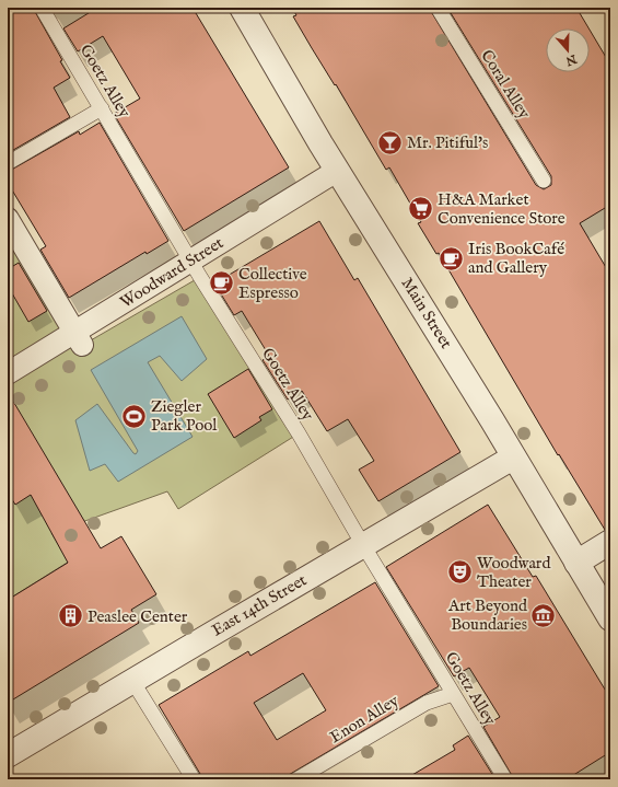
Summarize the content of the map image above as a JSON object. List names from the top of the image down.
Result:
{
  "streets": {
    "street": ["Woodward Street", "Main Street", "East 14th Street"],
    "lane": ["Goetz Alley", "Coral Alley", "Enon Alley"]
  },
  "crossings": [
    ["Goetz Alley", "Woodward Street"],
    ["Goetz Alley", "East 14th Street"],
    ["Goetz Alley", "Enon Alley"],
    ["Woodward Street", "Main Street"],
    ["Main Street", "East 14th Street"]
  ],
  "places": {
    "bar": ["Mr. Pitiful's"],
    "supermarket": ["H&A Market Convenience Store"],
    "cafe": ["Iris BookCafé and Gallery", "Collective Espresso"],
    "sports": ["Ziegler Park Pool"],
    "theatre": ["Woodward Theater"],
    "museum": ["Art Beyond Boundaries"],
    "building": ["Peaslee Center"]
  },
  "north": "bottom"
}
